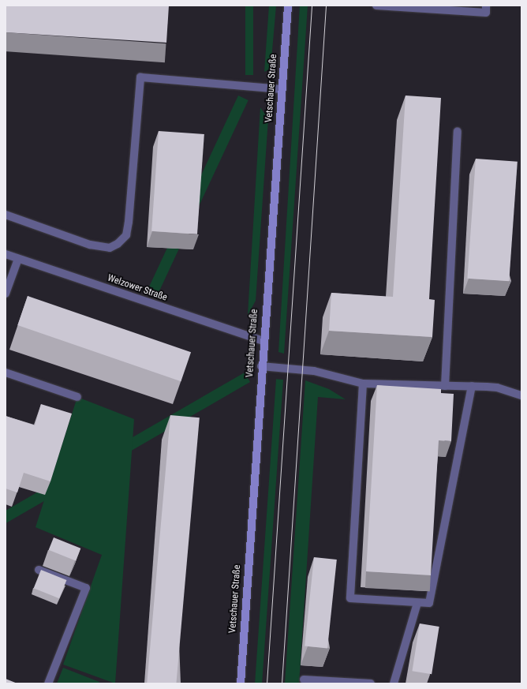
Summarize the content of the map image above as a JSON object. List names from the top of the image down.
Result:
{
  "streets": {
    "street": ["Vetschauer Straße", "Welzower Straße"]
  },
  "crossings": [
    ["Vetschauer Straße", "Welzower Straße"]
  ]
}
